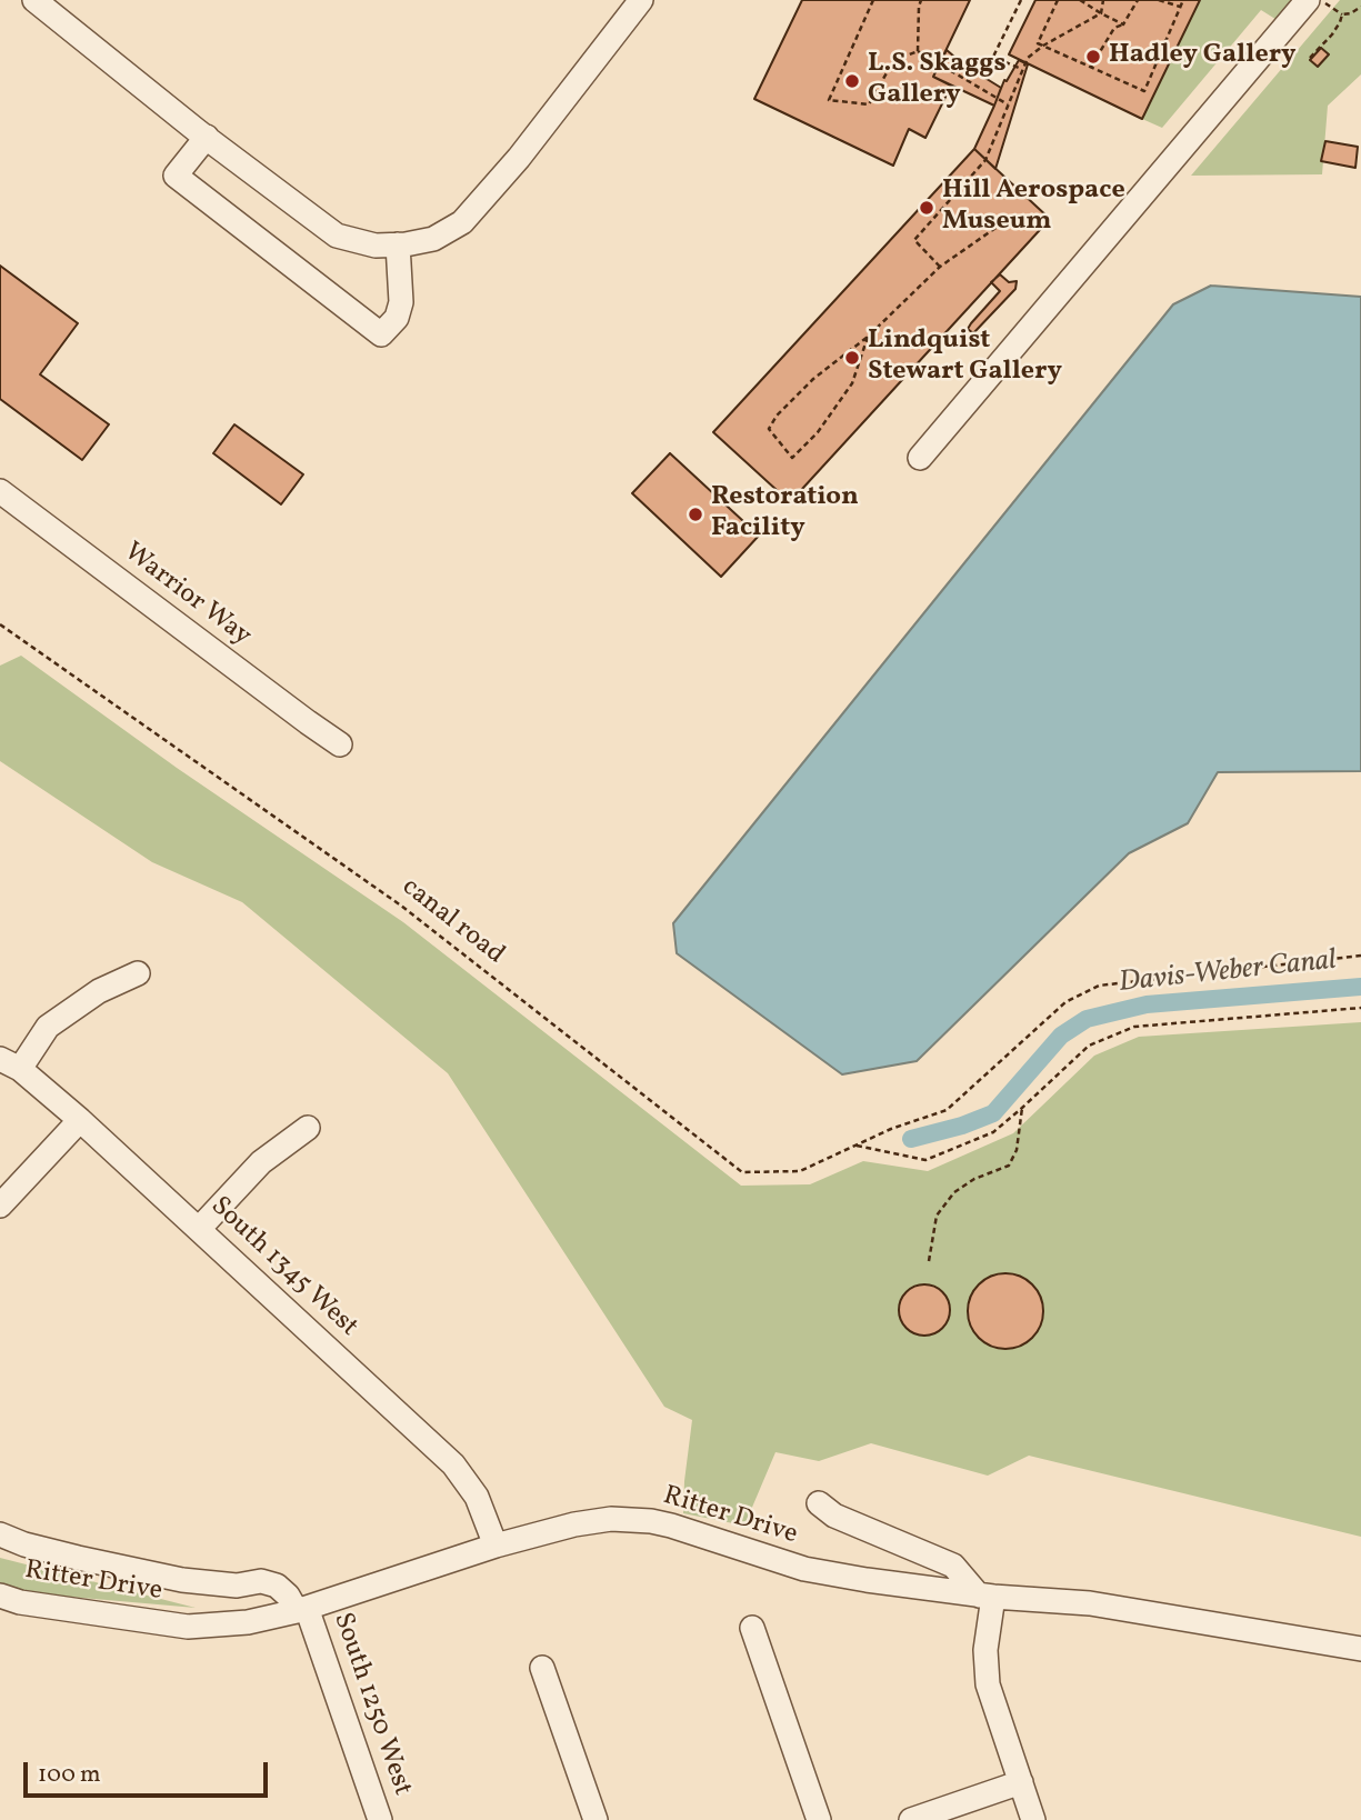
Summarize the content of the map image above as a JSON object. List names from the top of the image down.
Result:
{
  "streets": {
    "street": [
      "Warrior Way",
      "South 1345 West",
      "Ritter Drive",
      "South 1250 West"
    ],
    "path": ["canal road"]
  },
  "crossings": [
    ["South 1345 West", "Ritter Drive"],
    ["Ritter Drive", "South 1250 West"]
  ],
  "water": ["Davis-Weber Canal"],
  "places": [
    "Hadley Gallery",
    "L.S. Skaggs Gallery",
    "Hill Aerospace Museum",
    "Lindquist Stewart Gallery",
    "Restoration Facility"
  ],
  "scale_bar": "100 m"
}
